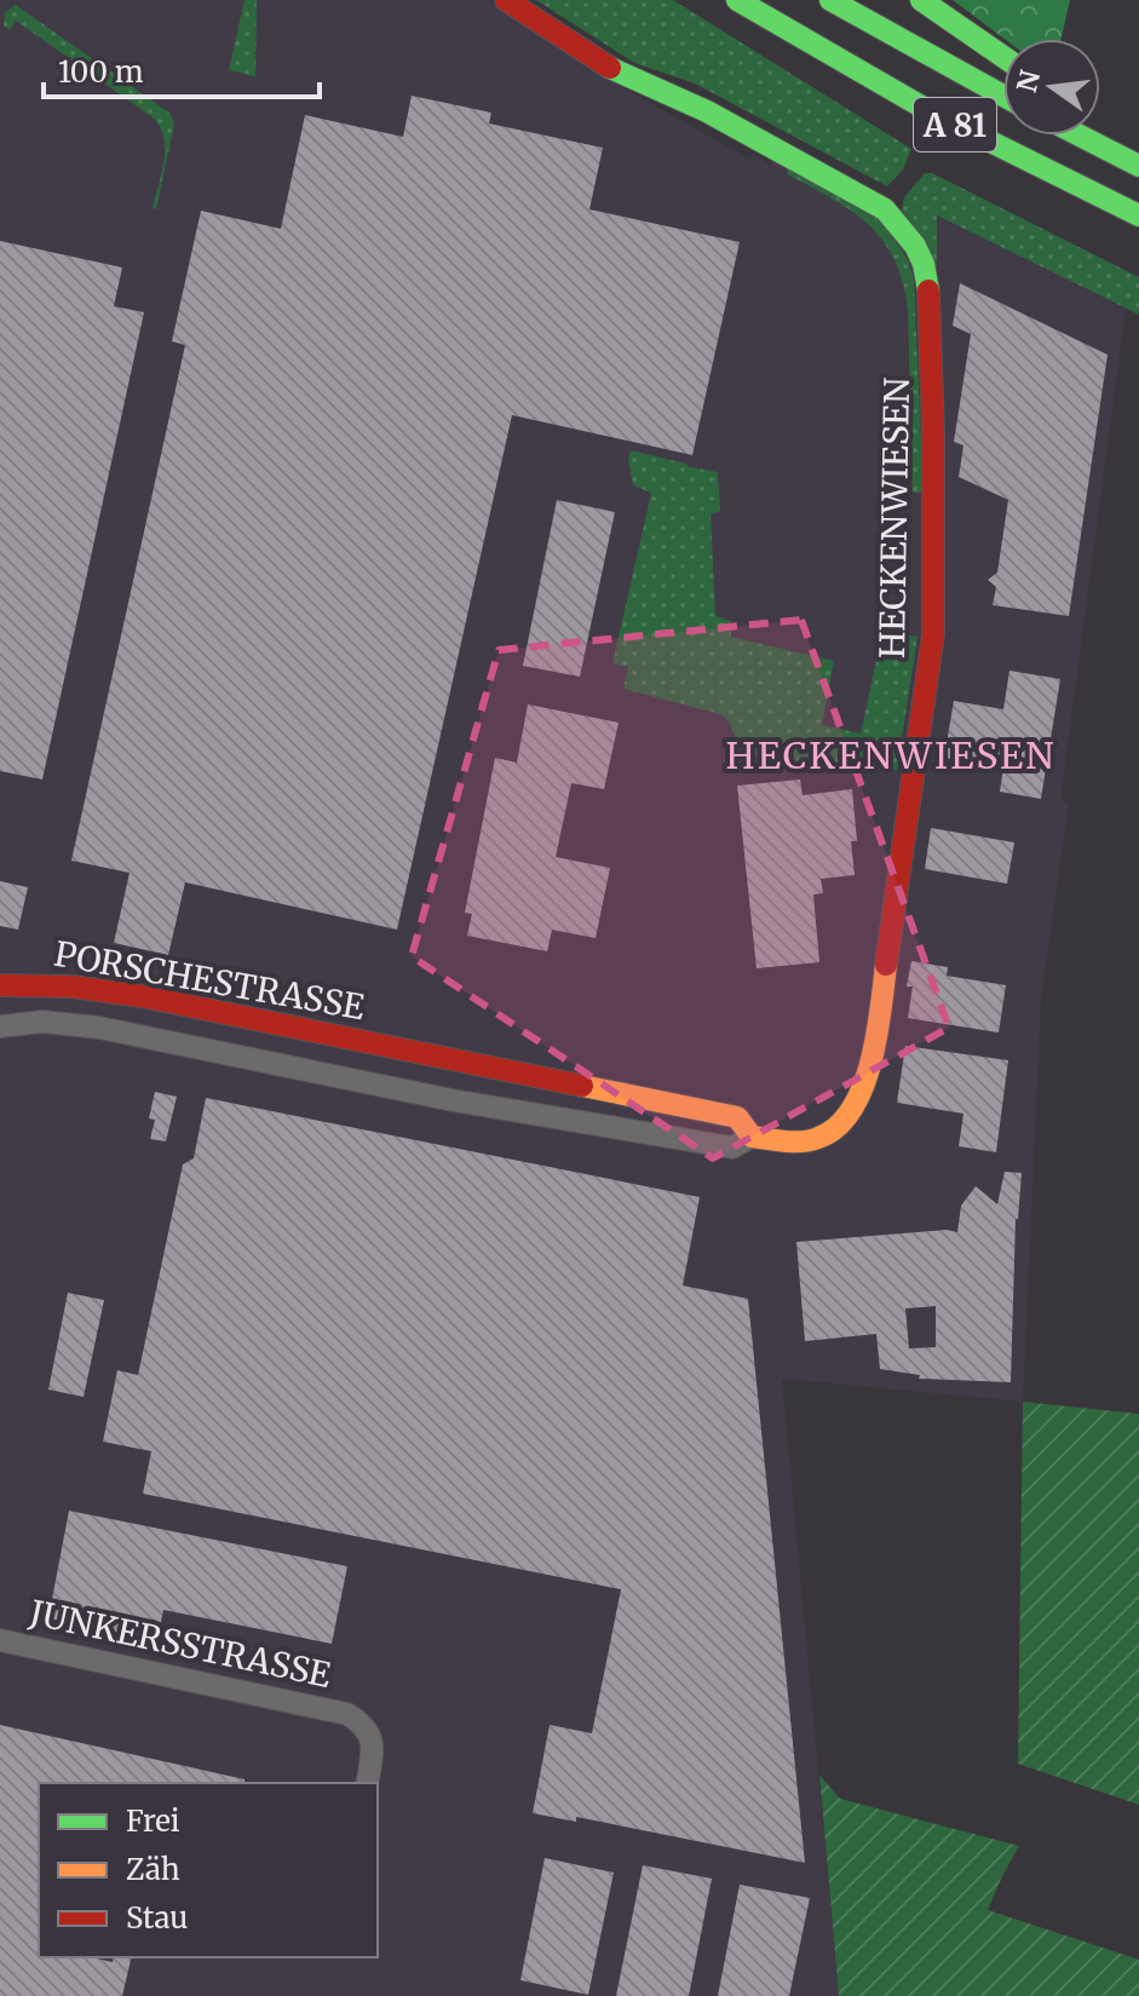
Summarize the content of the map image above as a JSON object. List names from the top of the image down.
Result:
{
  "streets": {
    "main road": ["A 81", "HECKENWIESEN", "PORSCHESTRASSE"],
    "street": ["JUNKERSSTRASSE"]
  },
  "crossings": [
    ["HECKENWIESEN", "PORSCHESTRASSE"]
  ],
  "districts": ["HECKENWIESEN"],
  "legend": ["Frei", "Zäh", "Stau"],
  "scale_bar": "100 m",
  "north": "left"
}
